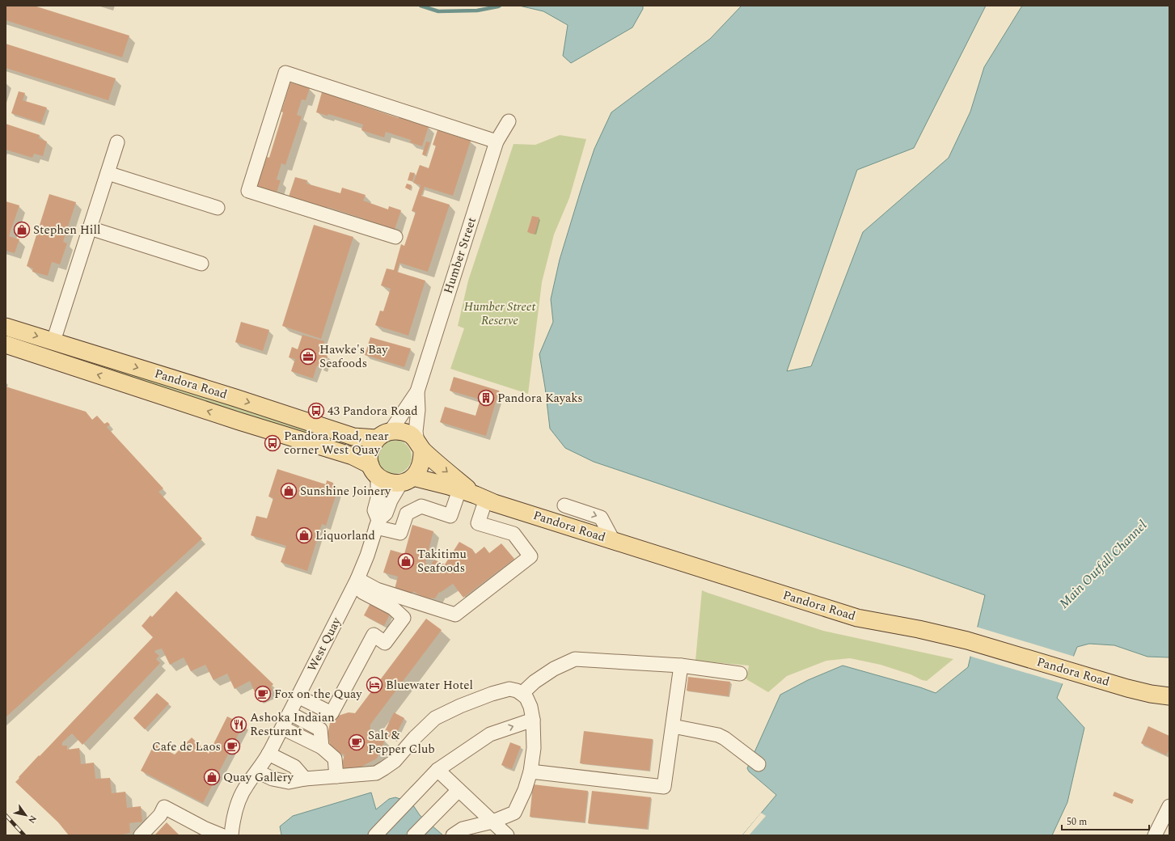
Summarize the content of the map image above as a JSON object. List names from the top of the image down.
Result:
{
  "streets": {
    "main road": ["Pandora Road"],
    "street": ["Humber Street", "West Quay"]
  },
  "crossings": [
    ["Humber Street", "Pandora Road"],
    ["Humber Street", "West Quay"],
    ["Pandora Road", "West Quay"]
  ],
  "water": ["Main Outfall Channel"],
  "parks": ["Humber Street Reserve"],
  "places": {
    "shop": [
      "Stephen Hill",
      "Sunshine Joinery",
      "Liquorland",
      "Takitimu Seafoods",
      "Quay Gallery"
    ],
    "office": ["Hawke's Bay Seafoods"],
    "building": ["Pandora Kayaks"],
    "bus stop": ["43 Pandora Road", "Pandora Road, near corner West Quay"],
    "hotel": ["Bluewater Hotel"],
    "cafe": ["Fox on the Quay", "Salt & Pepper Club", "Cafe de Laos"],
    "restaurant": ["Ashoka Indaian Resturant"]
  },
  "scale_bar": "50 m",
  "north": "bottom right"
}
